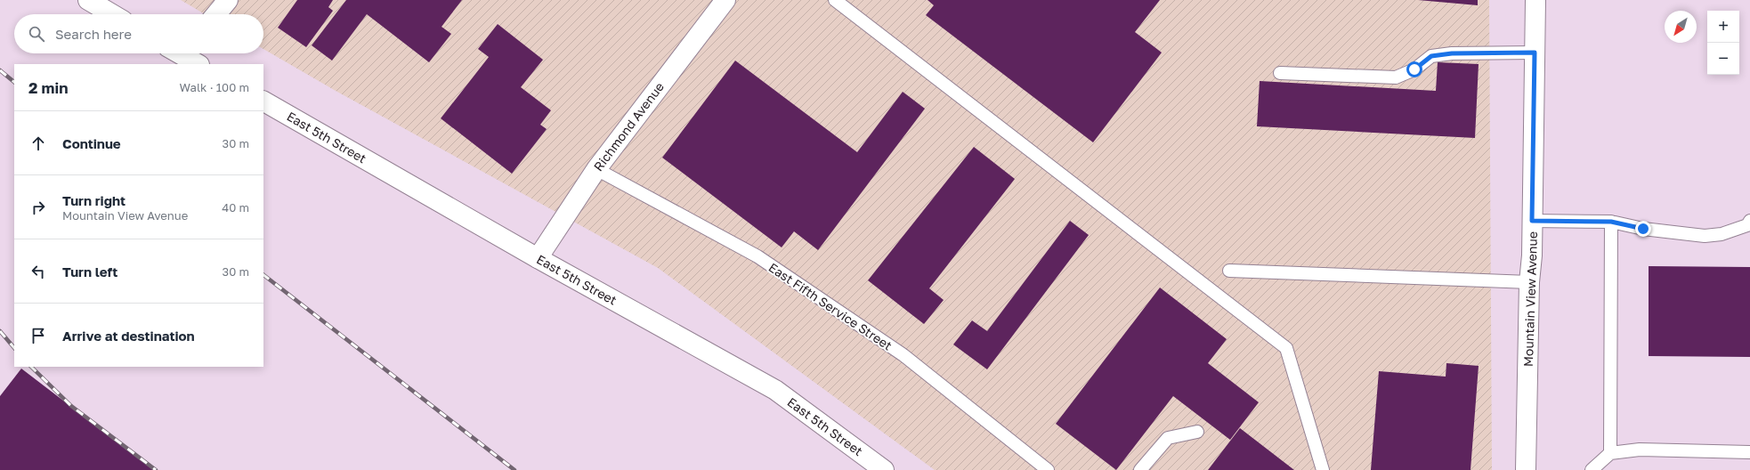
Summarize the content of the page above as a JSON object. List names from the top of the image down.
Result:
{
  "streets": {
    "street": ["Richmond Avenue", "East 5th Street", "Mountain View Avenue"],
    "lane": ["East Fifth Service Street"]
  },
  "crossings": [
    ["Richmond Avenue", "East 5th Street"],
    ["Richmond Avenue", "East Fifth Service Street"]
  ],
  "north": "bottom left",
  "page": {
    "map_buttons": ["+", "−"],
    "search": "Search here",
    "heading": ["2 min", "Walk · 100 m"],
    "list": [
      ["Continue", "30 m"],
      ["Turn right", "Mountain View Avenue", "40 m"],
      ["Turn left", "30 m"],
      "Arrive at destination"
    ]
  }
}
